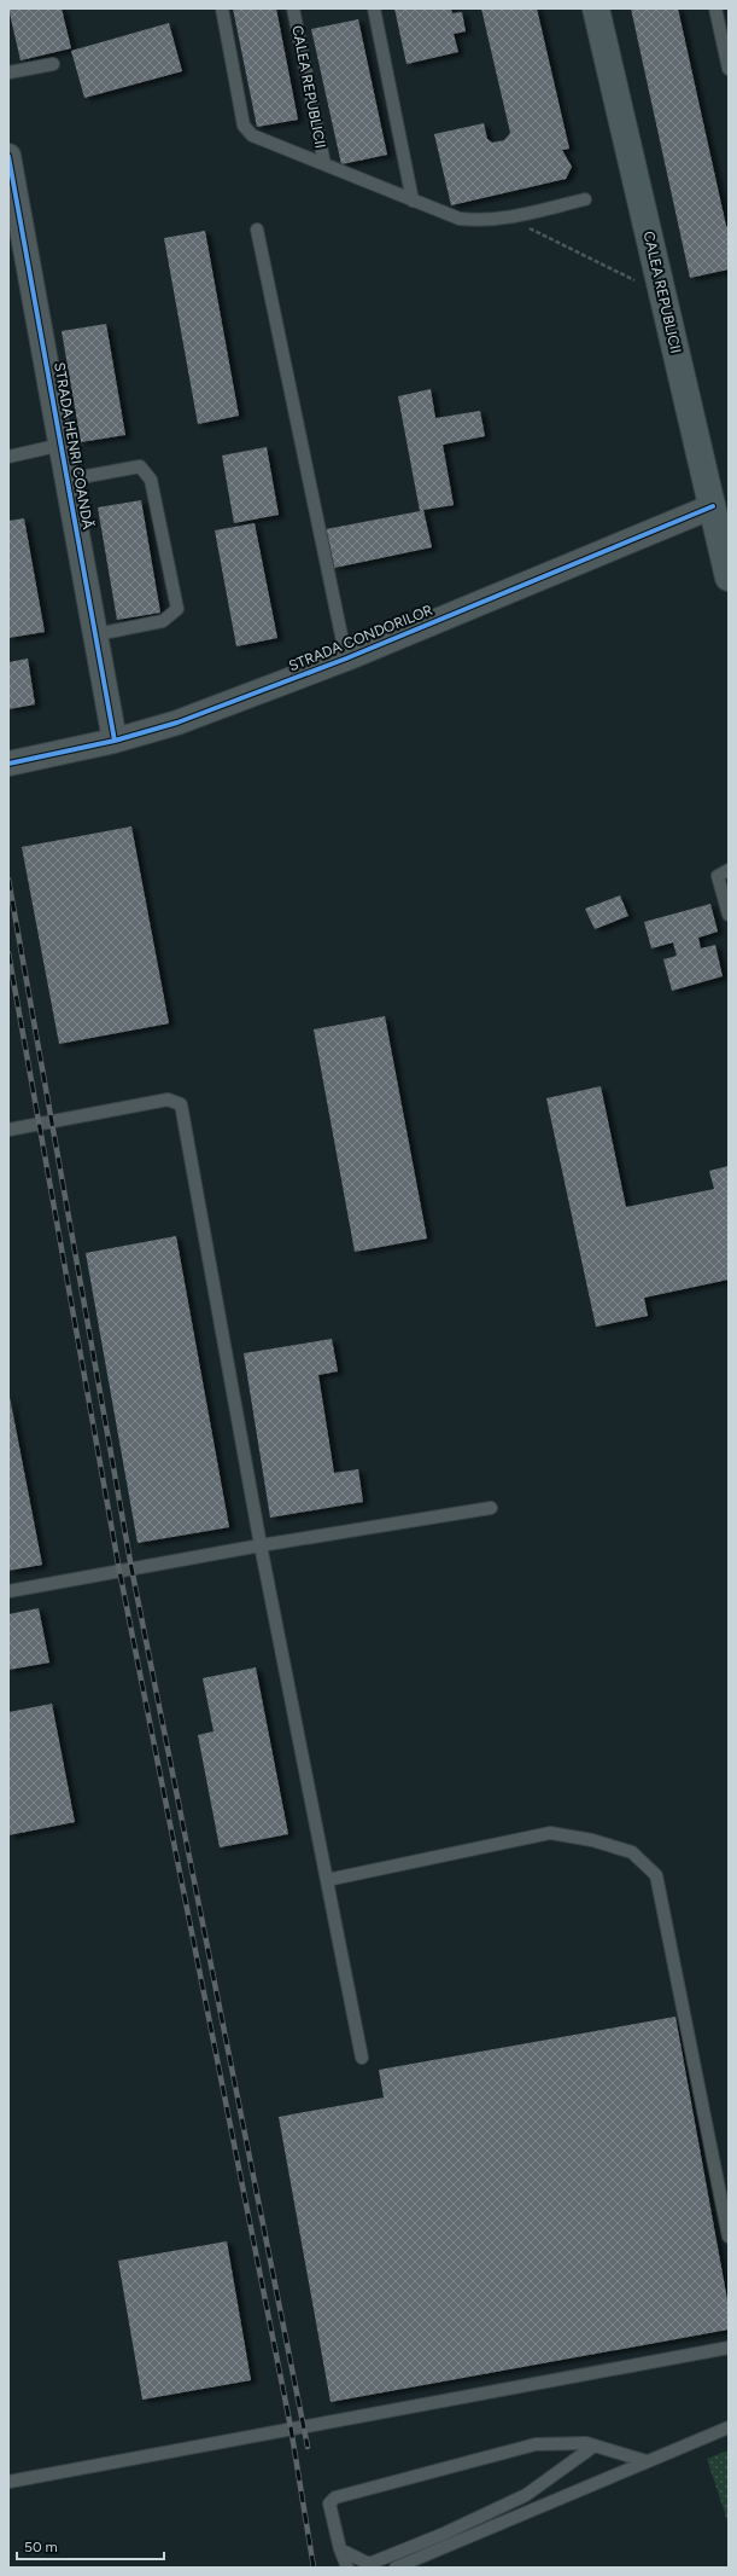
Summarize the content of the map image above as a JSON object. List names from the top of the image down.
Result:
{
  "streets": {
    "main road": ["CALEA REPUBLICII"],
    "street": ["STRADA HENRI COANDĂ", "STRADA CONDORILOR"]
  },
  "crossings": [
    ["CALEA REPUBLICII", "STRADA CONDORILOR"],
    ["STRADA HENRI COANDĂ", "STRADA CONDORILOR"]
  ],
  "scale_bar": "50 m"
}
